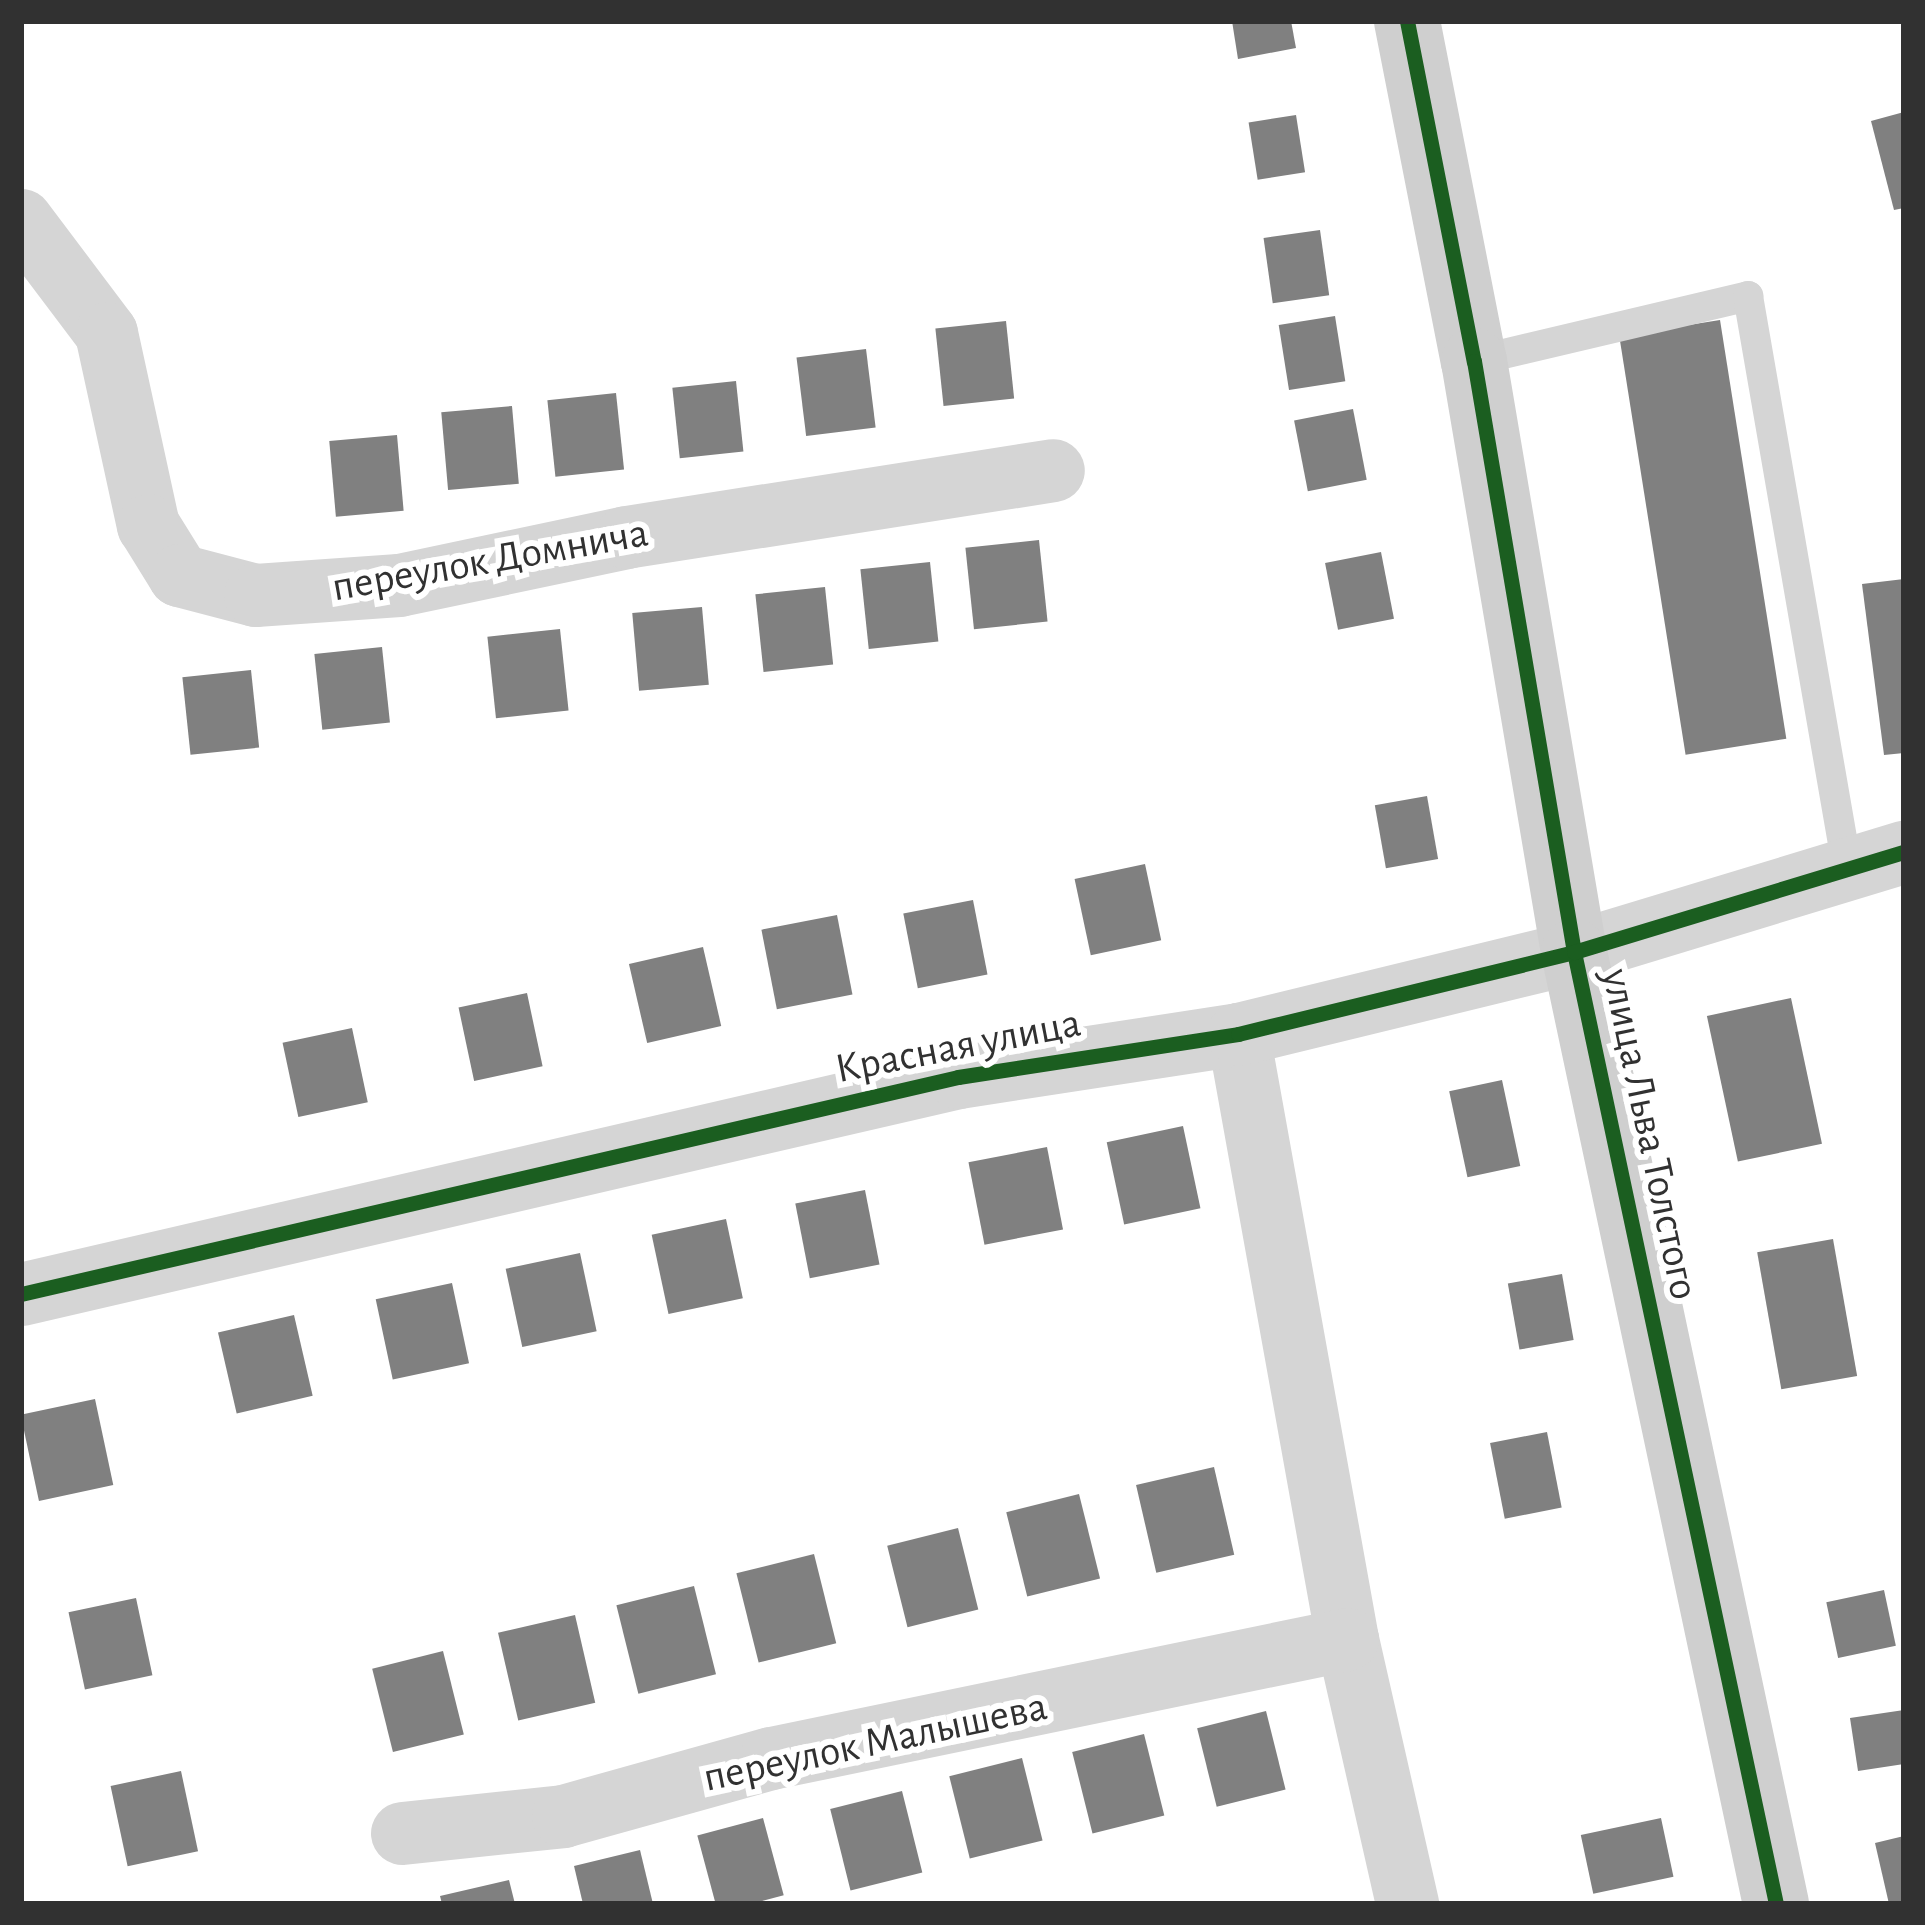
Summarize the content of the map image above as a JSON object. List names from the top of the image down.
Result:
{
  "streets": {
    "street": [
      "переулок Домнича",
      "Красная улица",
      "улица Льва Толстого",
      "переулок Малышева"
    ]
  },
  "crossings": [
    ["Красная улица", "улица Льва Толстого"]
  ]
}
